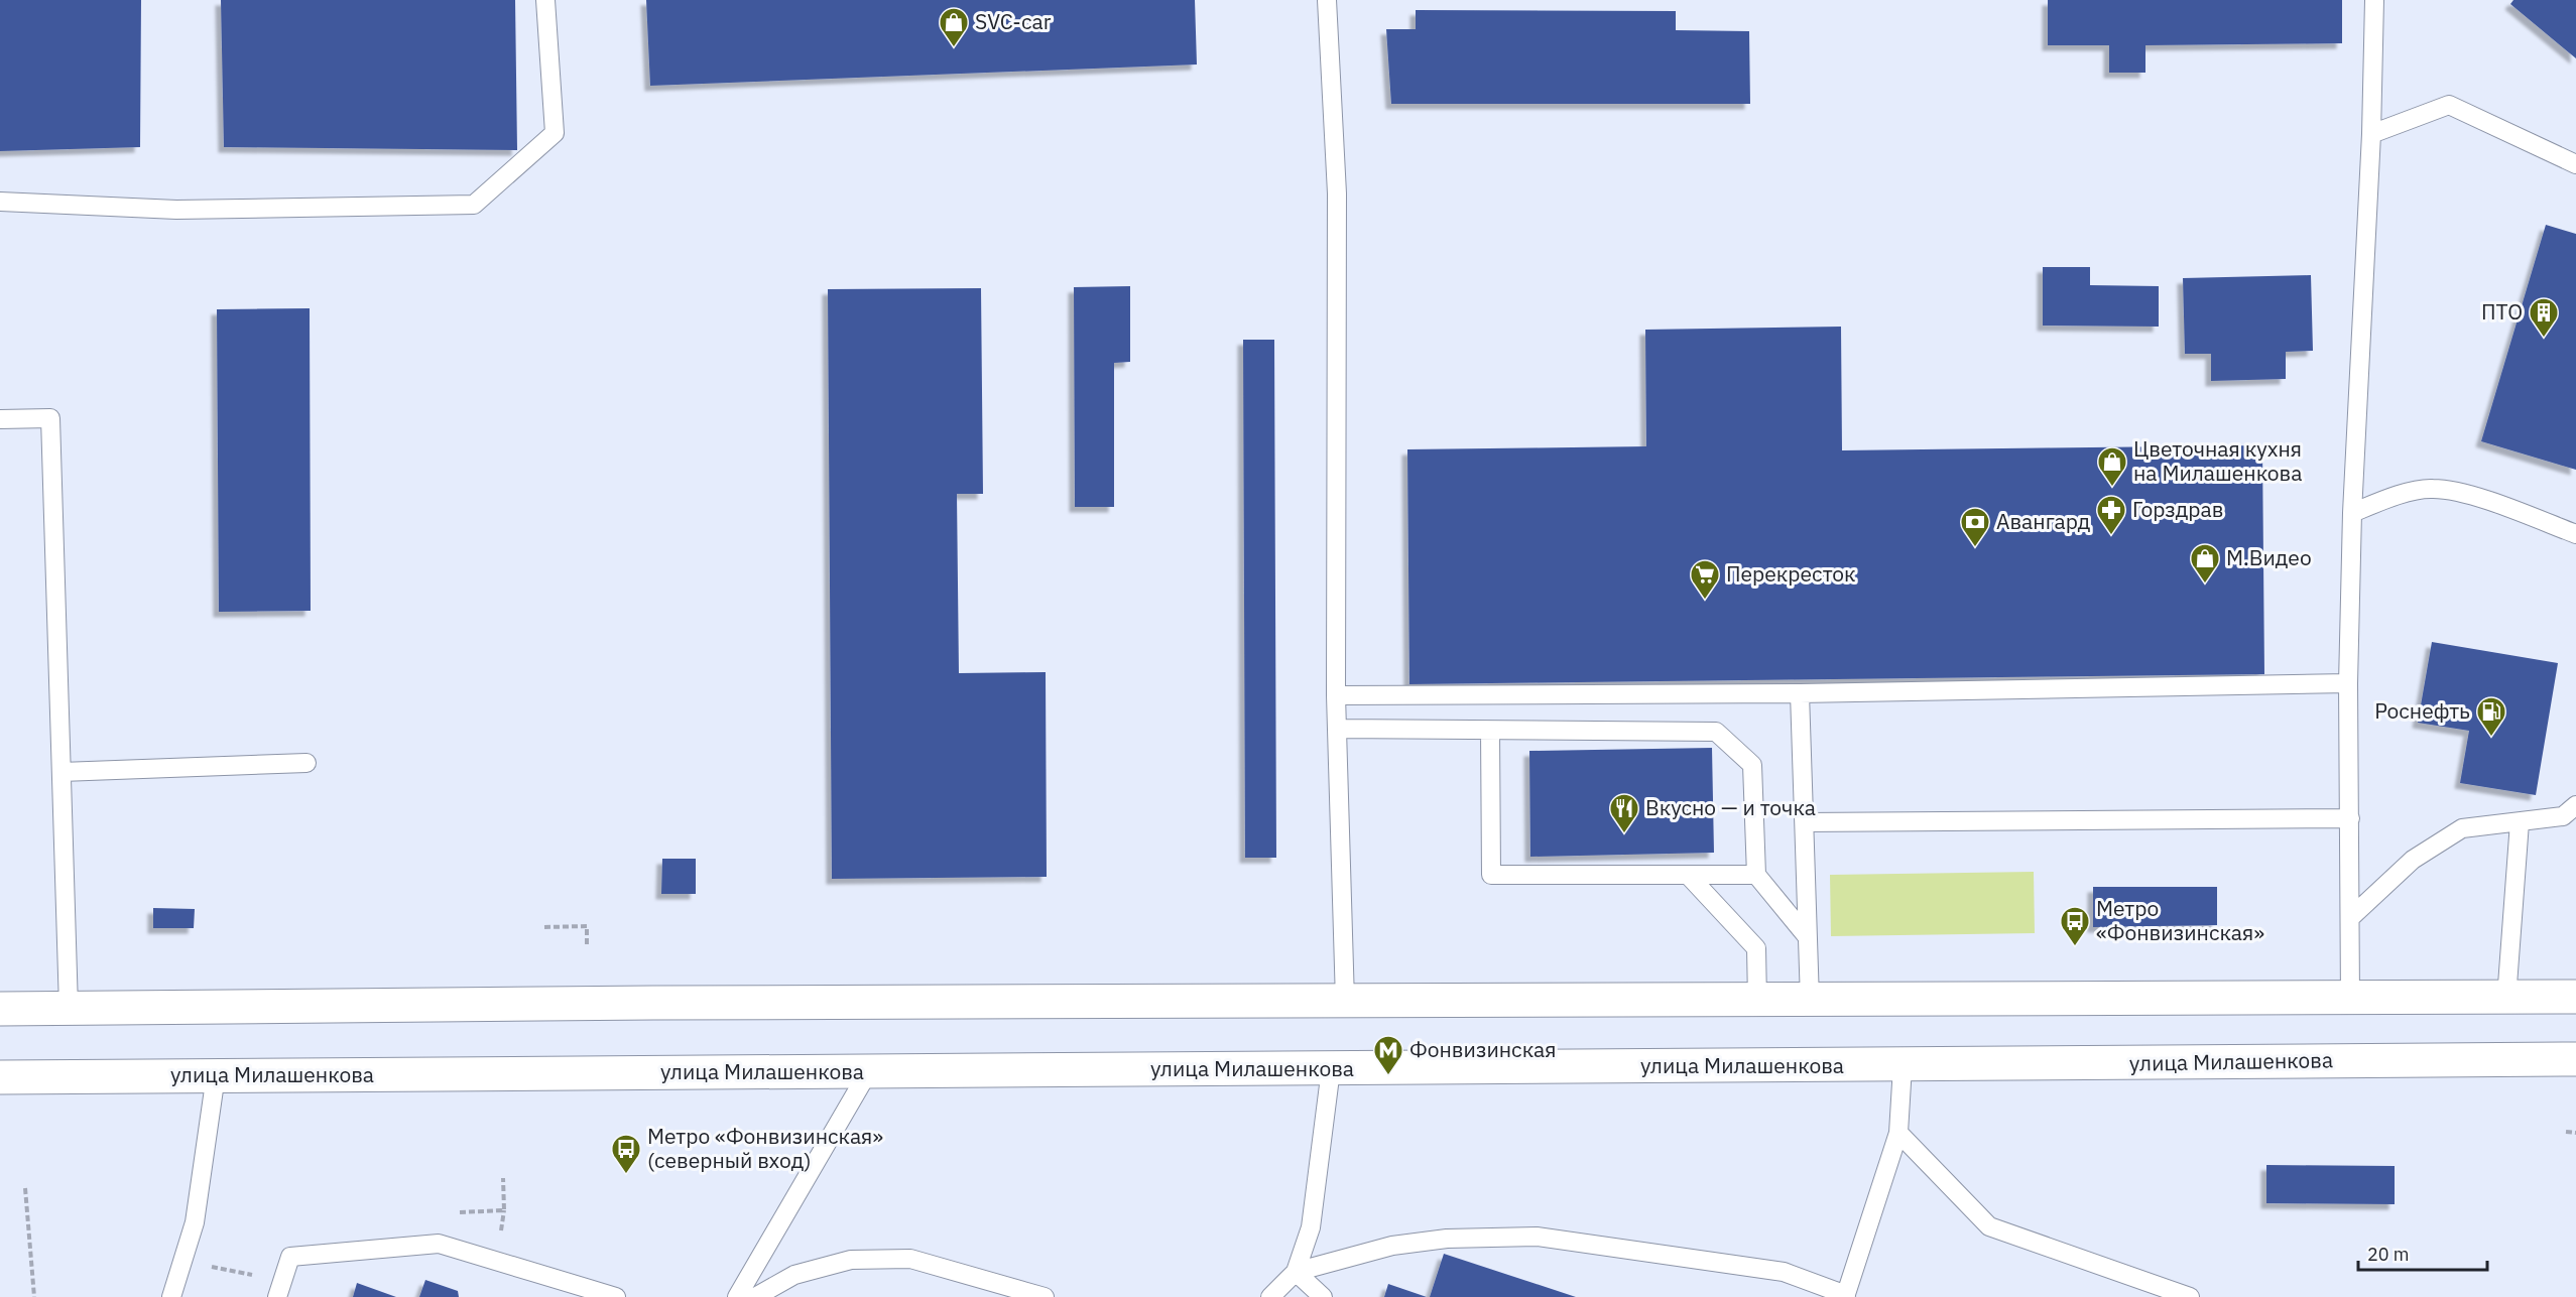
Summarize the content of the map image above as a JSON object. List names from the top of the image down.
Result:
{
  "streets": {
    "main road": ["улица Милашенкова"]
  },
  "places": {
    "shop": ["SVC-car", "Цветочная кухня на Милашенкова", "М.Видео"],
    "building": ["ПТО"],
    "pharmacy": ["Горздрав"],
    "bank": ["Авангард"],
    "supermarket": ["Перекресток"],
    "fuel station": ["Роснефть"],
    "restaurant": ["Вкусно — и точка"],
    "bus stop": ["Метро «Фонвизинская»", "Метро «Фонвизинская» (северный вход)"],
    "metro station": ["Фонвизинская"]
  },
  "scale_bar": "20 m"
}
